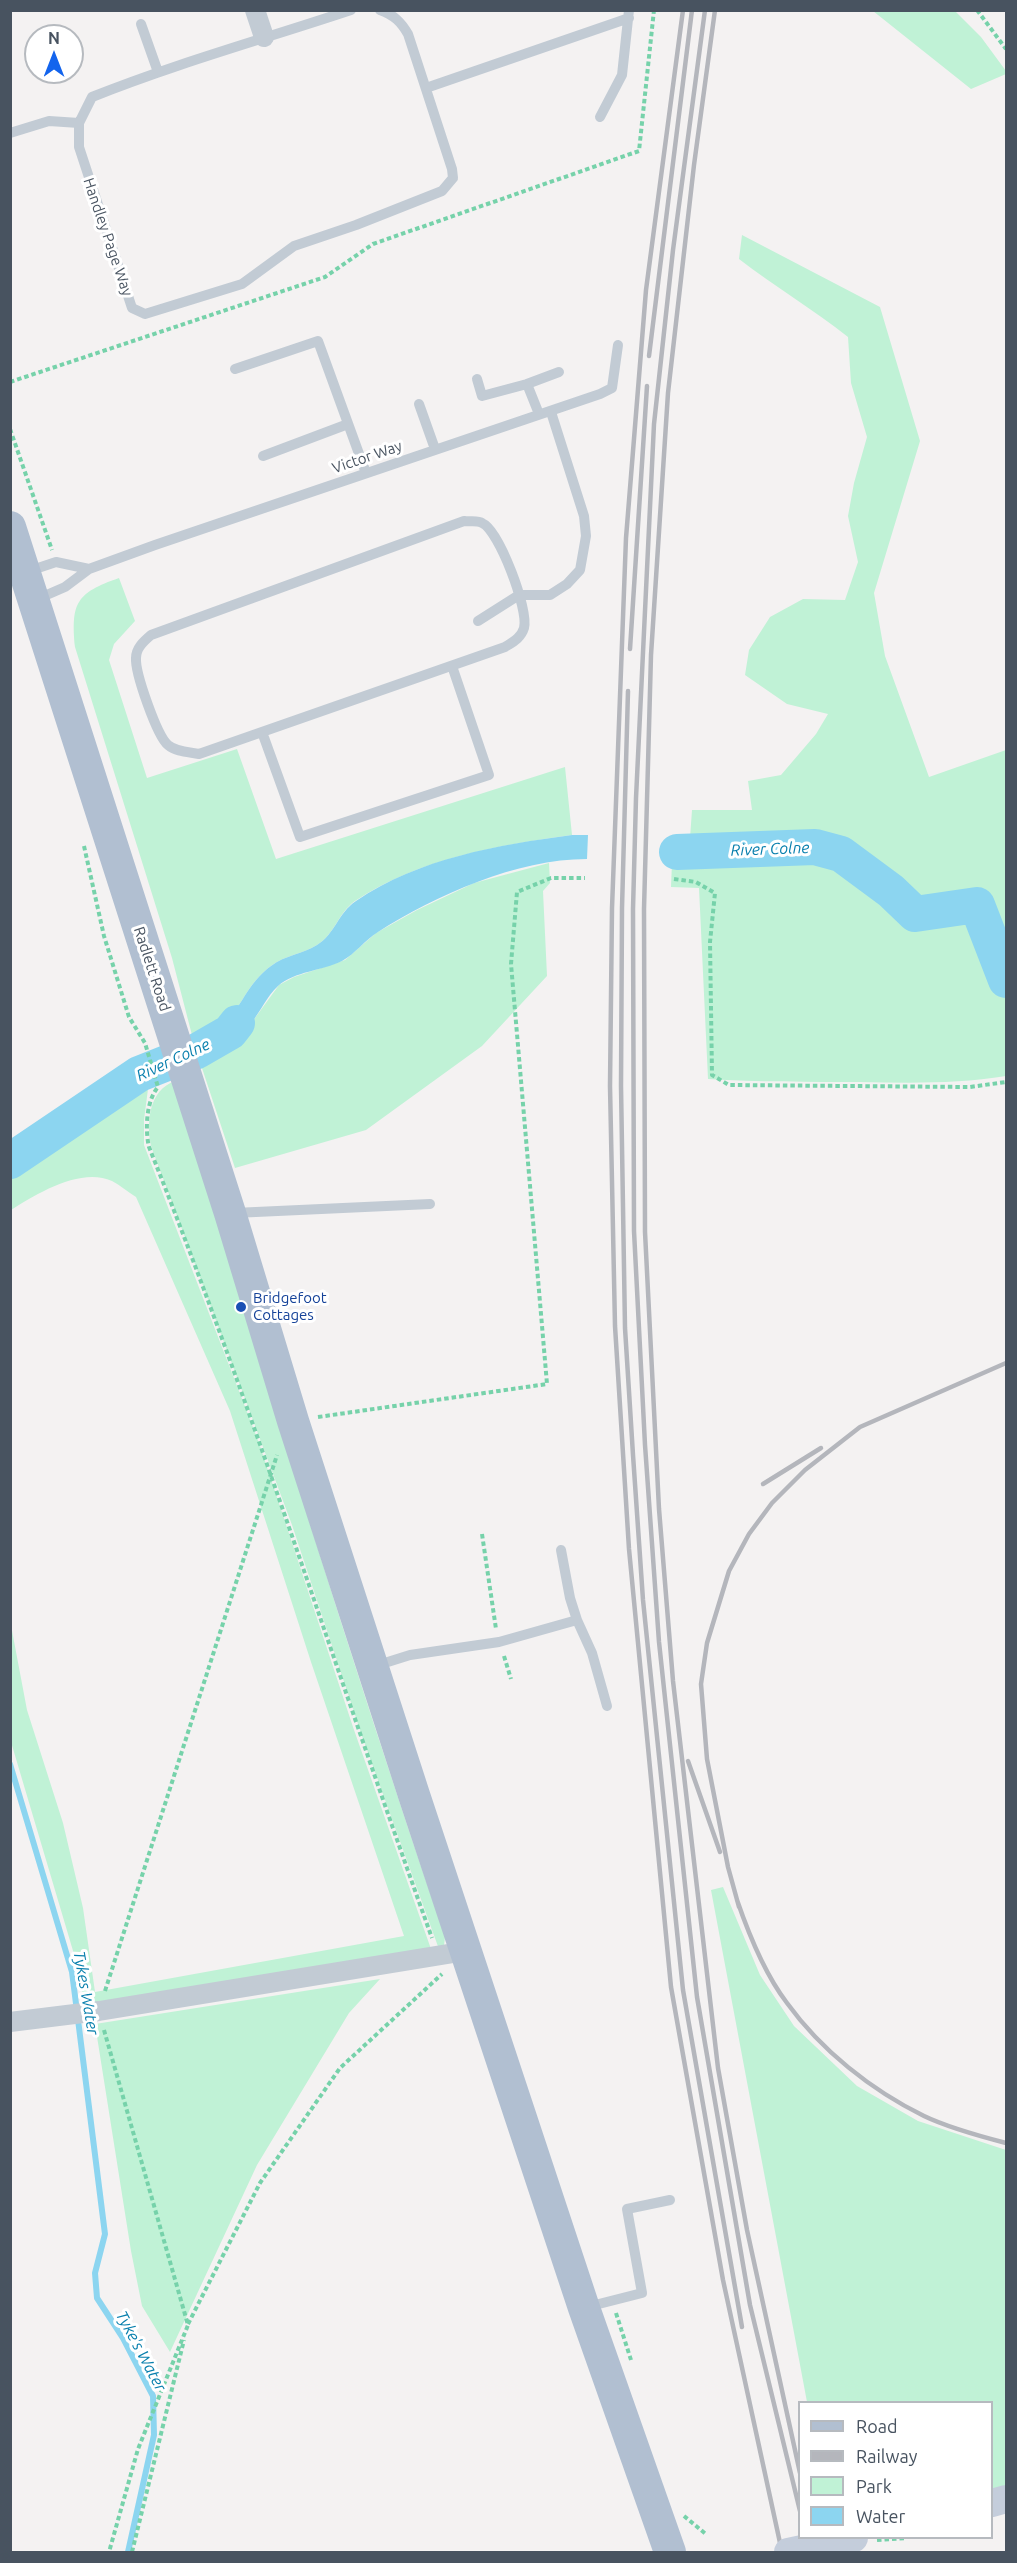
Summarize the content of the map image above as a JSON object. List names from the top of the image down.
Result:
{
  "streets": {
    "main road": ["Radlett Road"],
    "lane": ["Handley Page Way", "Victor Way"]
  },
  "crossings": [
    ["Victor Way", "Radlett Road"]
  ],
  "water": ["River Colne", "Tykes Water", "Tyke's Water"],
  "places": ["Bridgefoot Cottages"],
  "legend": [
    "Road",
    "Railway",
    "Park",
    "Water"
  ],
  "north": "top"
}
